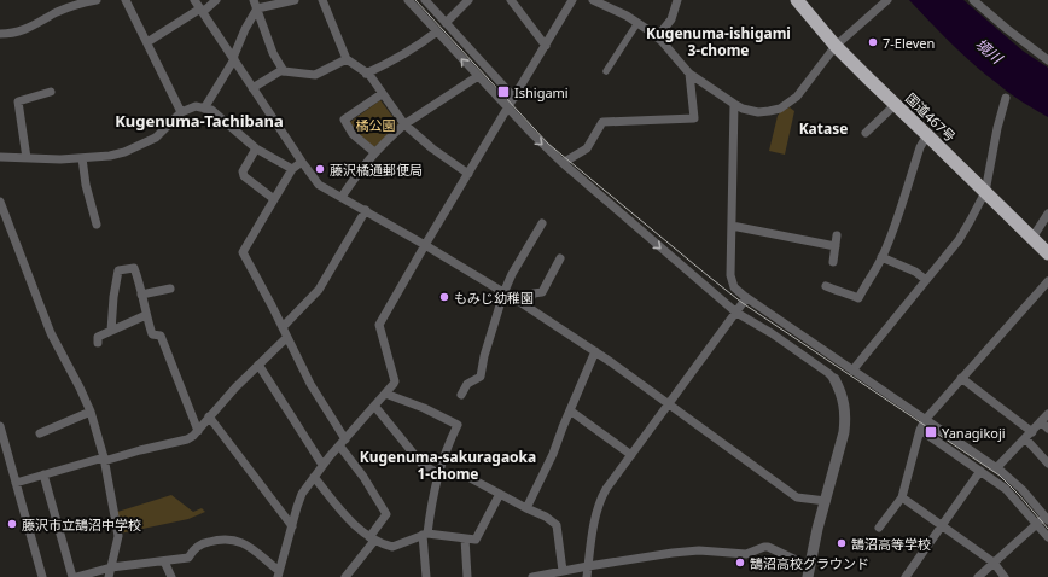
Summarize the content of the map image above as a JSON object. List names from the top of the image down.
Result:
{
  "streets": {
    "highway": ["国道467号"]
  },
  "districts": [
    "Kugenuma-ishigami 3-chome",
    "Kugenuma-Tachibana",
    "Katase",
    "Kugenuma-sakuragaoka 1-chome"
  ],
  "water": ["境川"],
  "parks": ["橘公園"],
  "places": {
    "other": [
      "7-Eleven",
      "藤沢橘通郵便局",
      "もみじ幼稚園",
      "藤沢市立鵠沼中学校",
      "鵠沼高等学校",
      "鵠沼高校グラウンド"
    ],
    "transit": ["Ishigami", "Yanagikoji"]
  }
}
